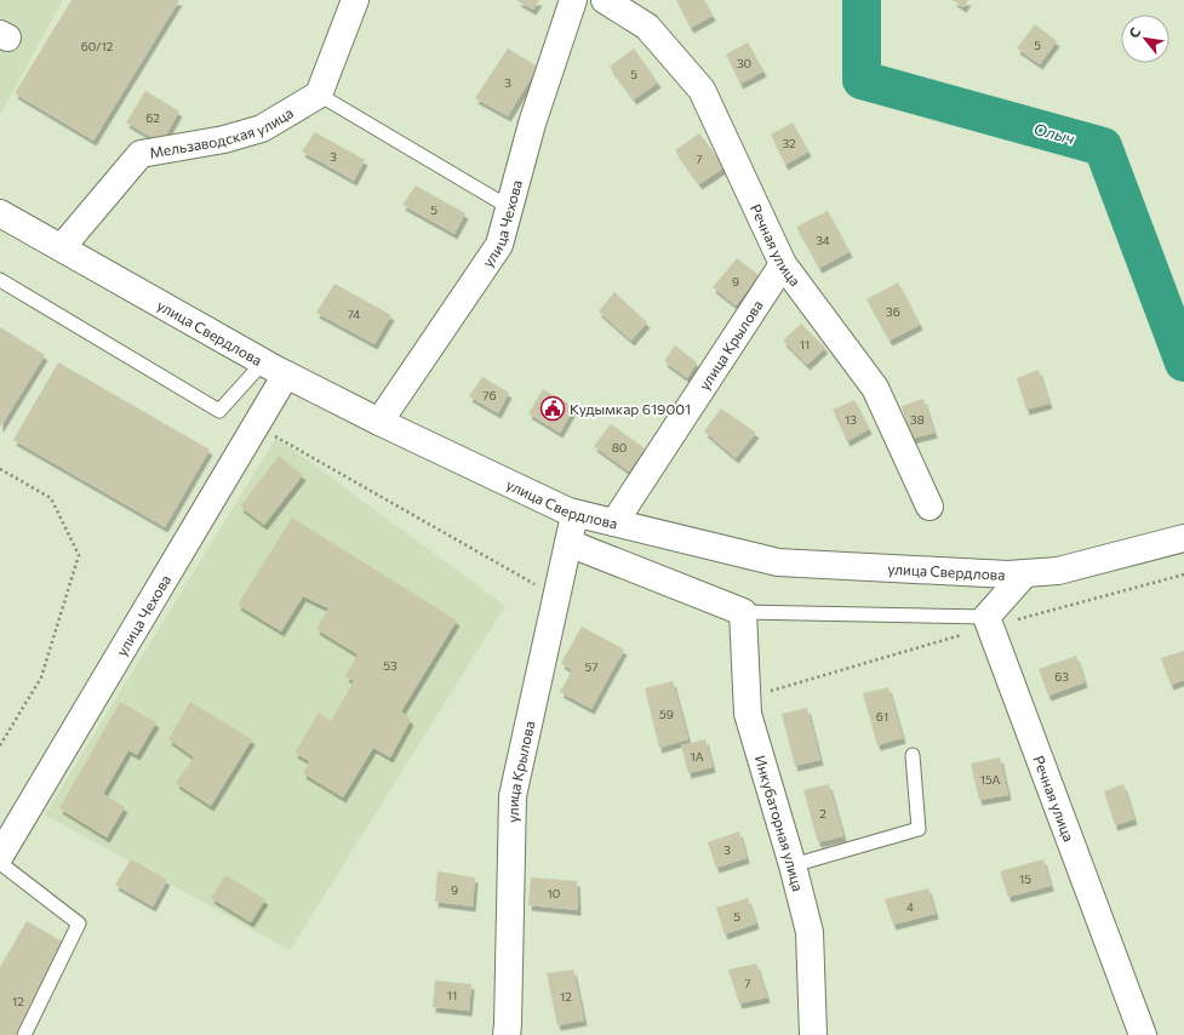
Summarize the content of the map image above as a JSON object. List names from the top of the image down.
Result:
{
  "streets": {
    "street": [
      "Мельзаводская улица",
      "улица Чехова",
      "Речная улица",
      "улица Свердлова",
      "улица Крылова",
      "Инкубаторная улица"
    ]
  },
  "crossings": [
    ["Мельзаводская улица", "улица Свердлова"],
    ["улица Чехова", "улица Свердлова"],
    ["Речная улица", "улица Крылова"],
    ["улица Свердлова", "улица Крылова"]
  ],
  "water": ["Олыч"],
  "places": {
    "public building": ["Кудымкар 619001"]
  },
  "house_numbers": [
    "5",
    "60/12",
    "30",
    "5",
    "3",
    "62",
    "32",
    "3",
    "7",
    "5",
    "34",
    "9",
    "36",
    "74",
    "11",
    "76",
    "13",
    "38",
    "80",
    "53",
    "57",
    "63",
    "59",
    "61",
    "1А",
    "15А",
    "2",
    "3",
    "15",
    "9",
    "10",
    "4",
    "5",
    "7",
    "11",
    "12",
    "12"
  ],
  "north": "top left"
}
